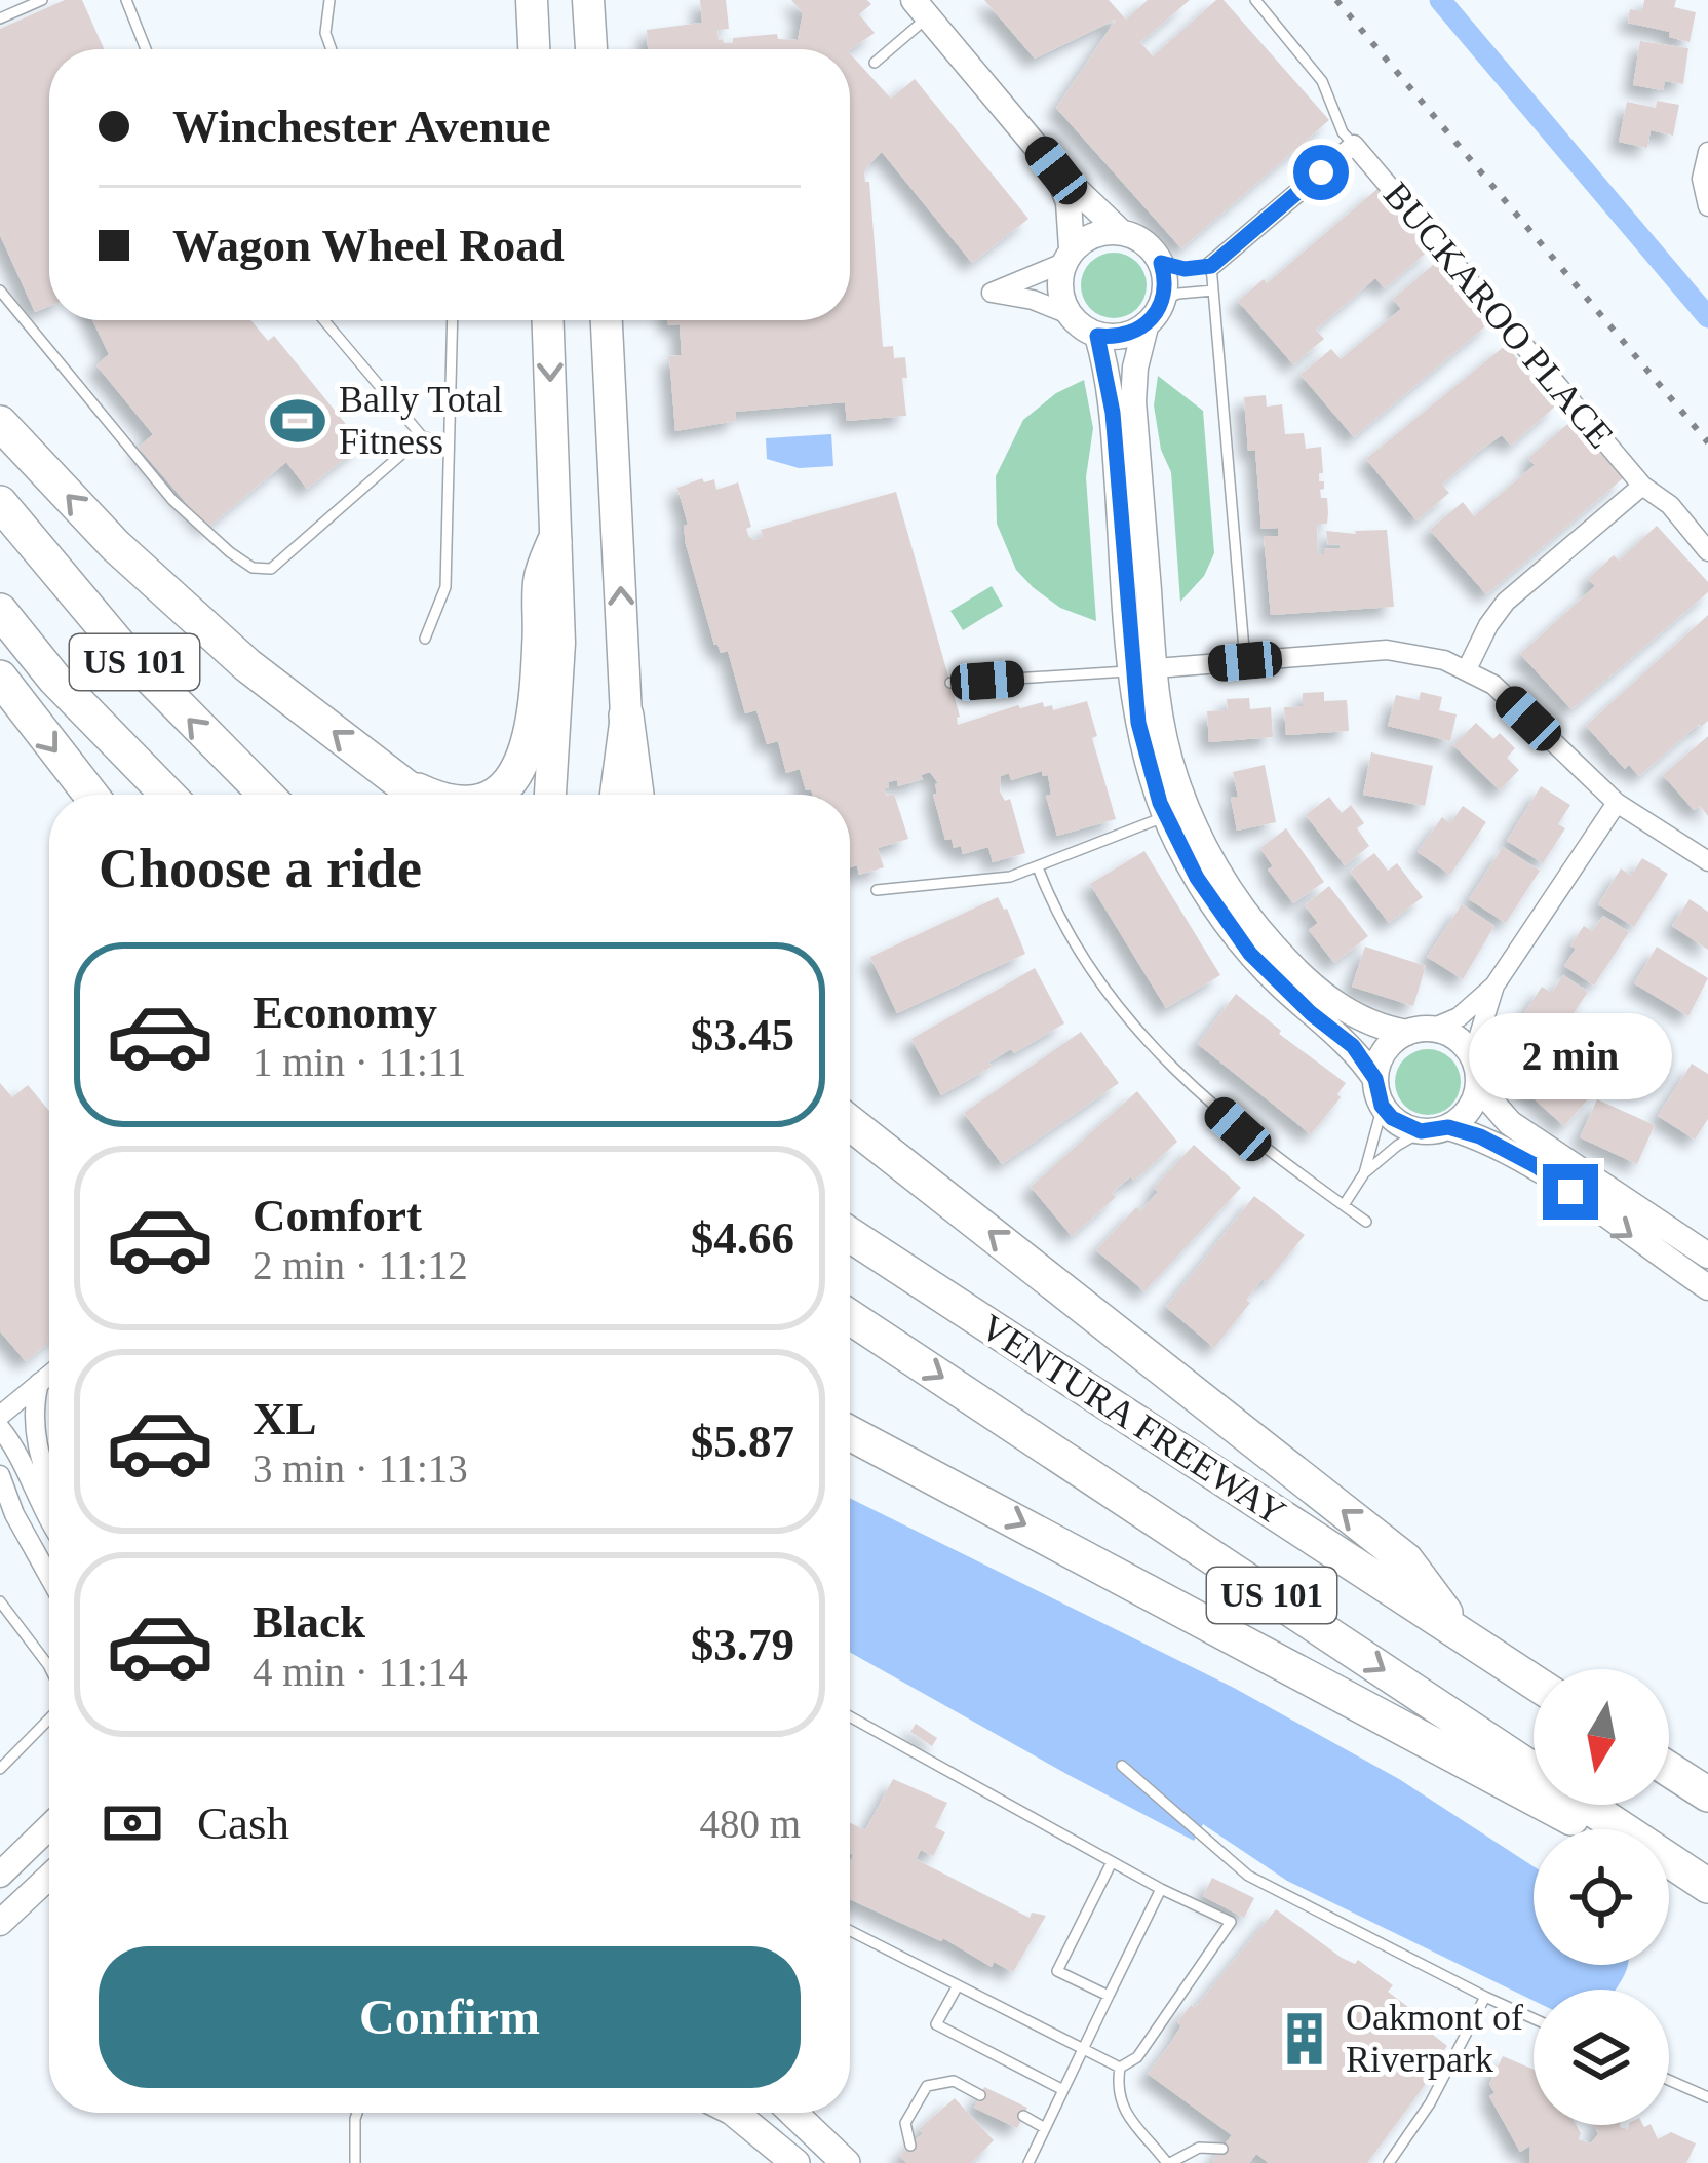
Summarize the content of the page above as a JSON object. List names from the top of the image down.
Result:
{
  "streets": {
    "highway": ["US 101", "VENTURA FREEWAY"],
    "street": ["BUCKAROO PLACE"]
  },
  "places": {
    "sports": ["Bally Total Fitness"],
    "building": ["Oakmont of Riverpark"]
  },
  "north": "bottom",
  "page": {
    "banner": ["Winchester Avenue", "Wagon Wheel Road"],
    "heading": "Choose a ride",
    "list": [
      {
        "name": "Economy",
        "note": "1 min · 11:11",
        "value": "$3.45"
      },
      {
        "name": "Comfort",
        "note": "2 min · 11:12",
        "value": "$4.66"
      },
      {
        "name": "XL",
        "note": "3 min · 11:13",
        "value": "$5.87"
      },
      {
        "name": "Black",
        "note": "4 min · 11:14",
        "value": "$3.79"
      }
    ],
    "bubble": "2 min",
    "pay": ["Cash", "480 m"],
    "buttons": "Confirm"
  }
}
